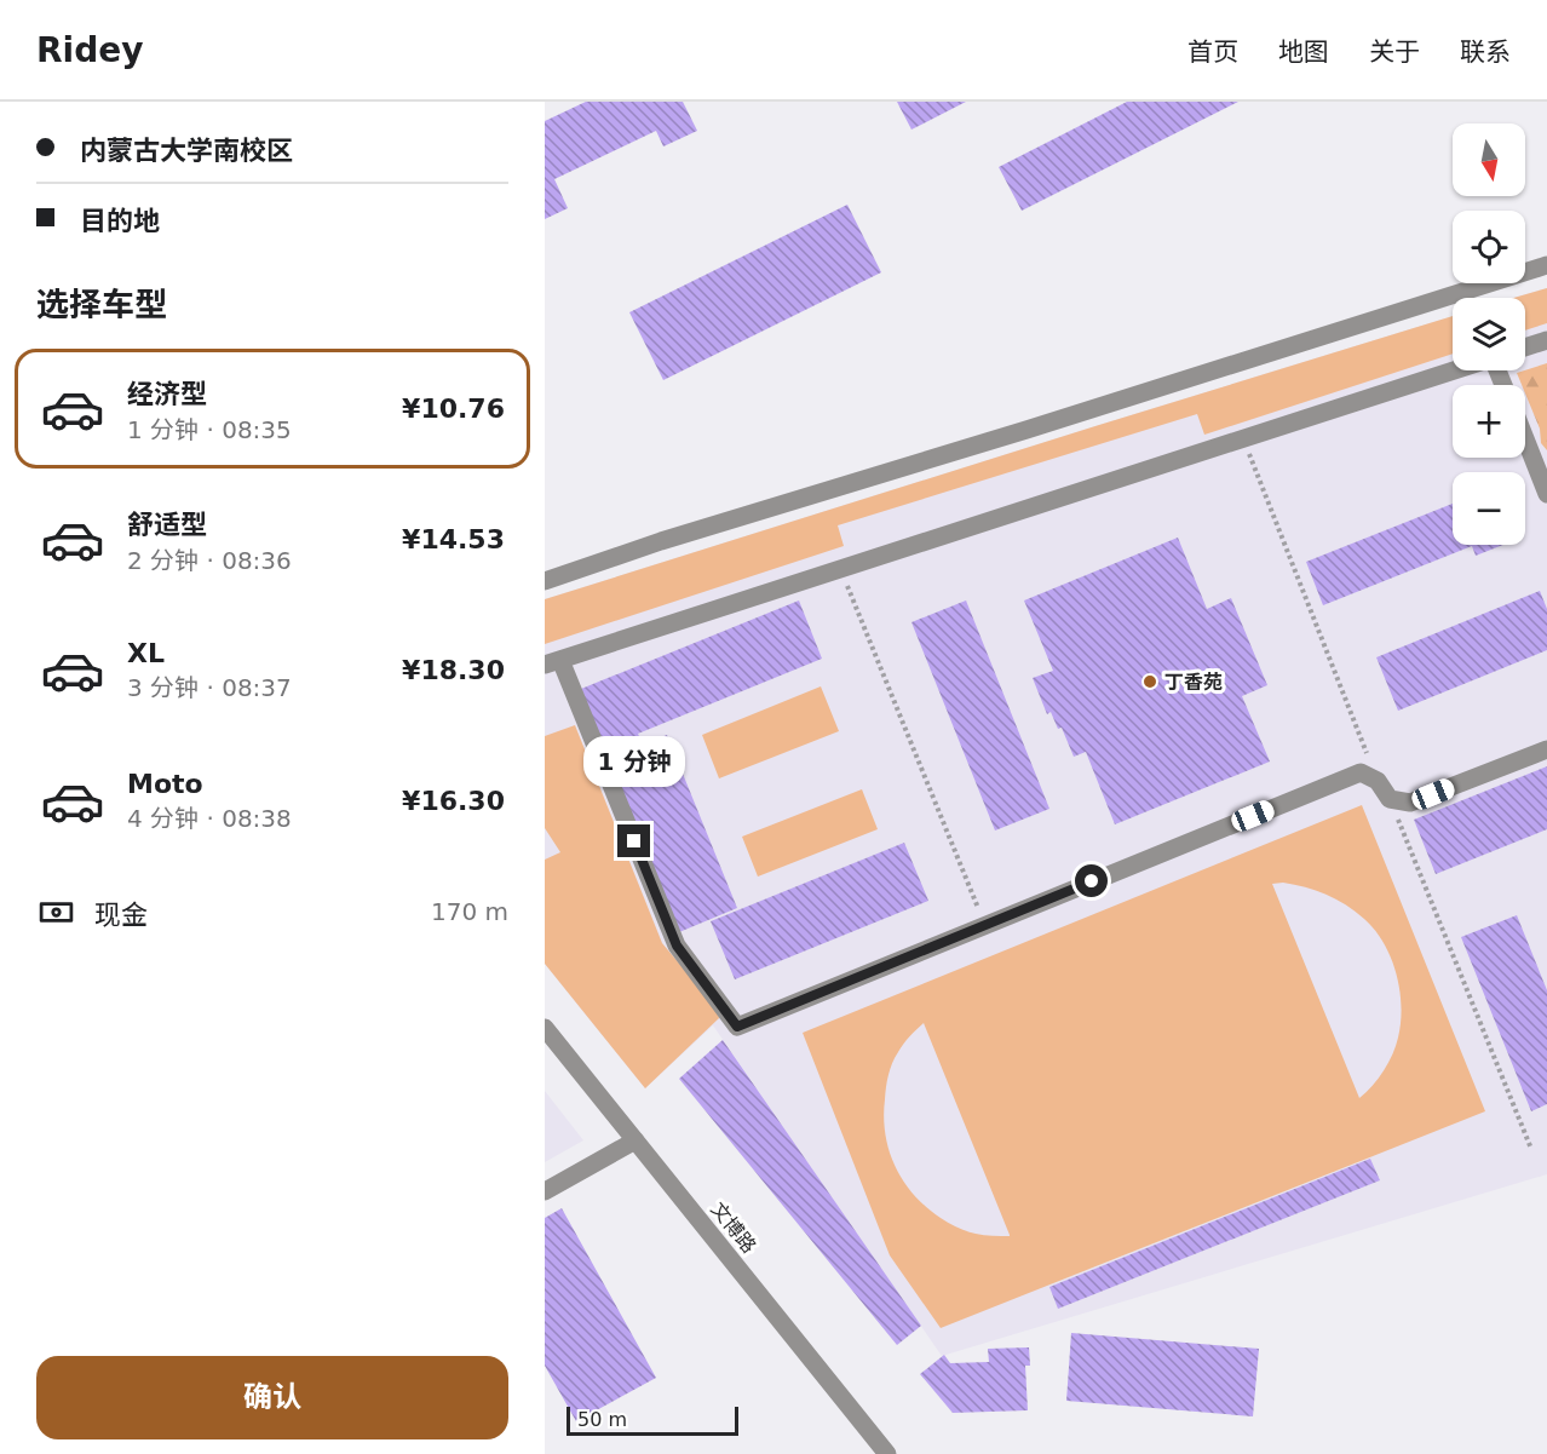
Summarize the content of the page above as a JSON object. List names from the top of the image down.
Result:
{
  "streets": {
    "street": ["文博路"]
  },
  "places": ["丁香苑"],
  "scale_bar": "50 m",
  "north": "bottom",
  "page": {
    "header": "Ridey",
    "nav": [
      "首页",
      "地图",
      "关于",
      "联系"
    ],
    "banner": ["内蒙古大学南校区", "目的地"],
    "map_buttons": ["+", "−"],
    "heading": "选择车型",
    "list": [
      {
        "name": "经济型",
        "note": "1 分钟 · 08:35",
        "value": "¥10.76"
      },
      {
        "name": "舒适型",
        "note": "2 分钟 · 08:36",
        "value": "¥14.53"
      },
      {
        "name": "XL",
        "note": "3 分钟 · 08:37",
        "value": "¥18.30"
      },
      {
        "name": "Moto",
        "note": "4 分钟 · 08:38",
        "value": "¥16.30"
      }
    ],
    "bubble": "1 分钟",
    "pay": ["现金", "170 m"],
    "buttons": "确认",
    "scale": "50 m"
  }
}
